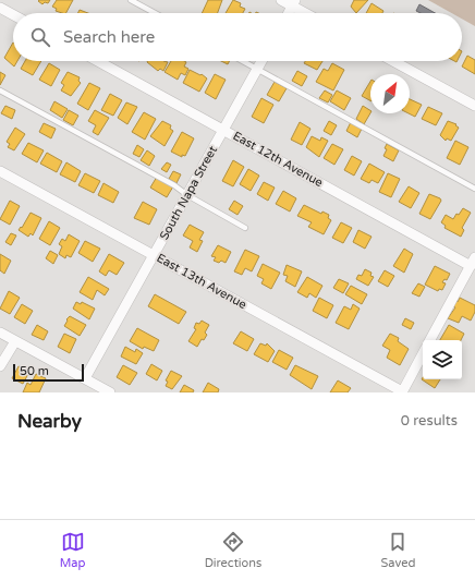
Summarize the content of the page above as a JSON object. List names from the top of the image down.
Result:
{
  "streets": {
    "street": ["East 12th Avenue", "South Napa Street", "East 13th Avenue"]
  },
  "crossings": [
    ["East 12th Avenue", "South Napa Street"],
    ["South Napa Street", "East 13th Avenue"]
  ],
  "scale_bar": "50 m",
  "north": "top right",
  "page": {
    "search": "Search here",
    "scale": "50 m",
    "heading": ["Nearby", "0 results"],
    "nav": ["Map", "Directions", "Saved"]
  }
}
